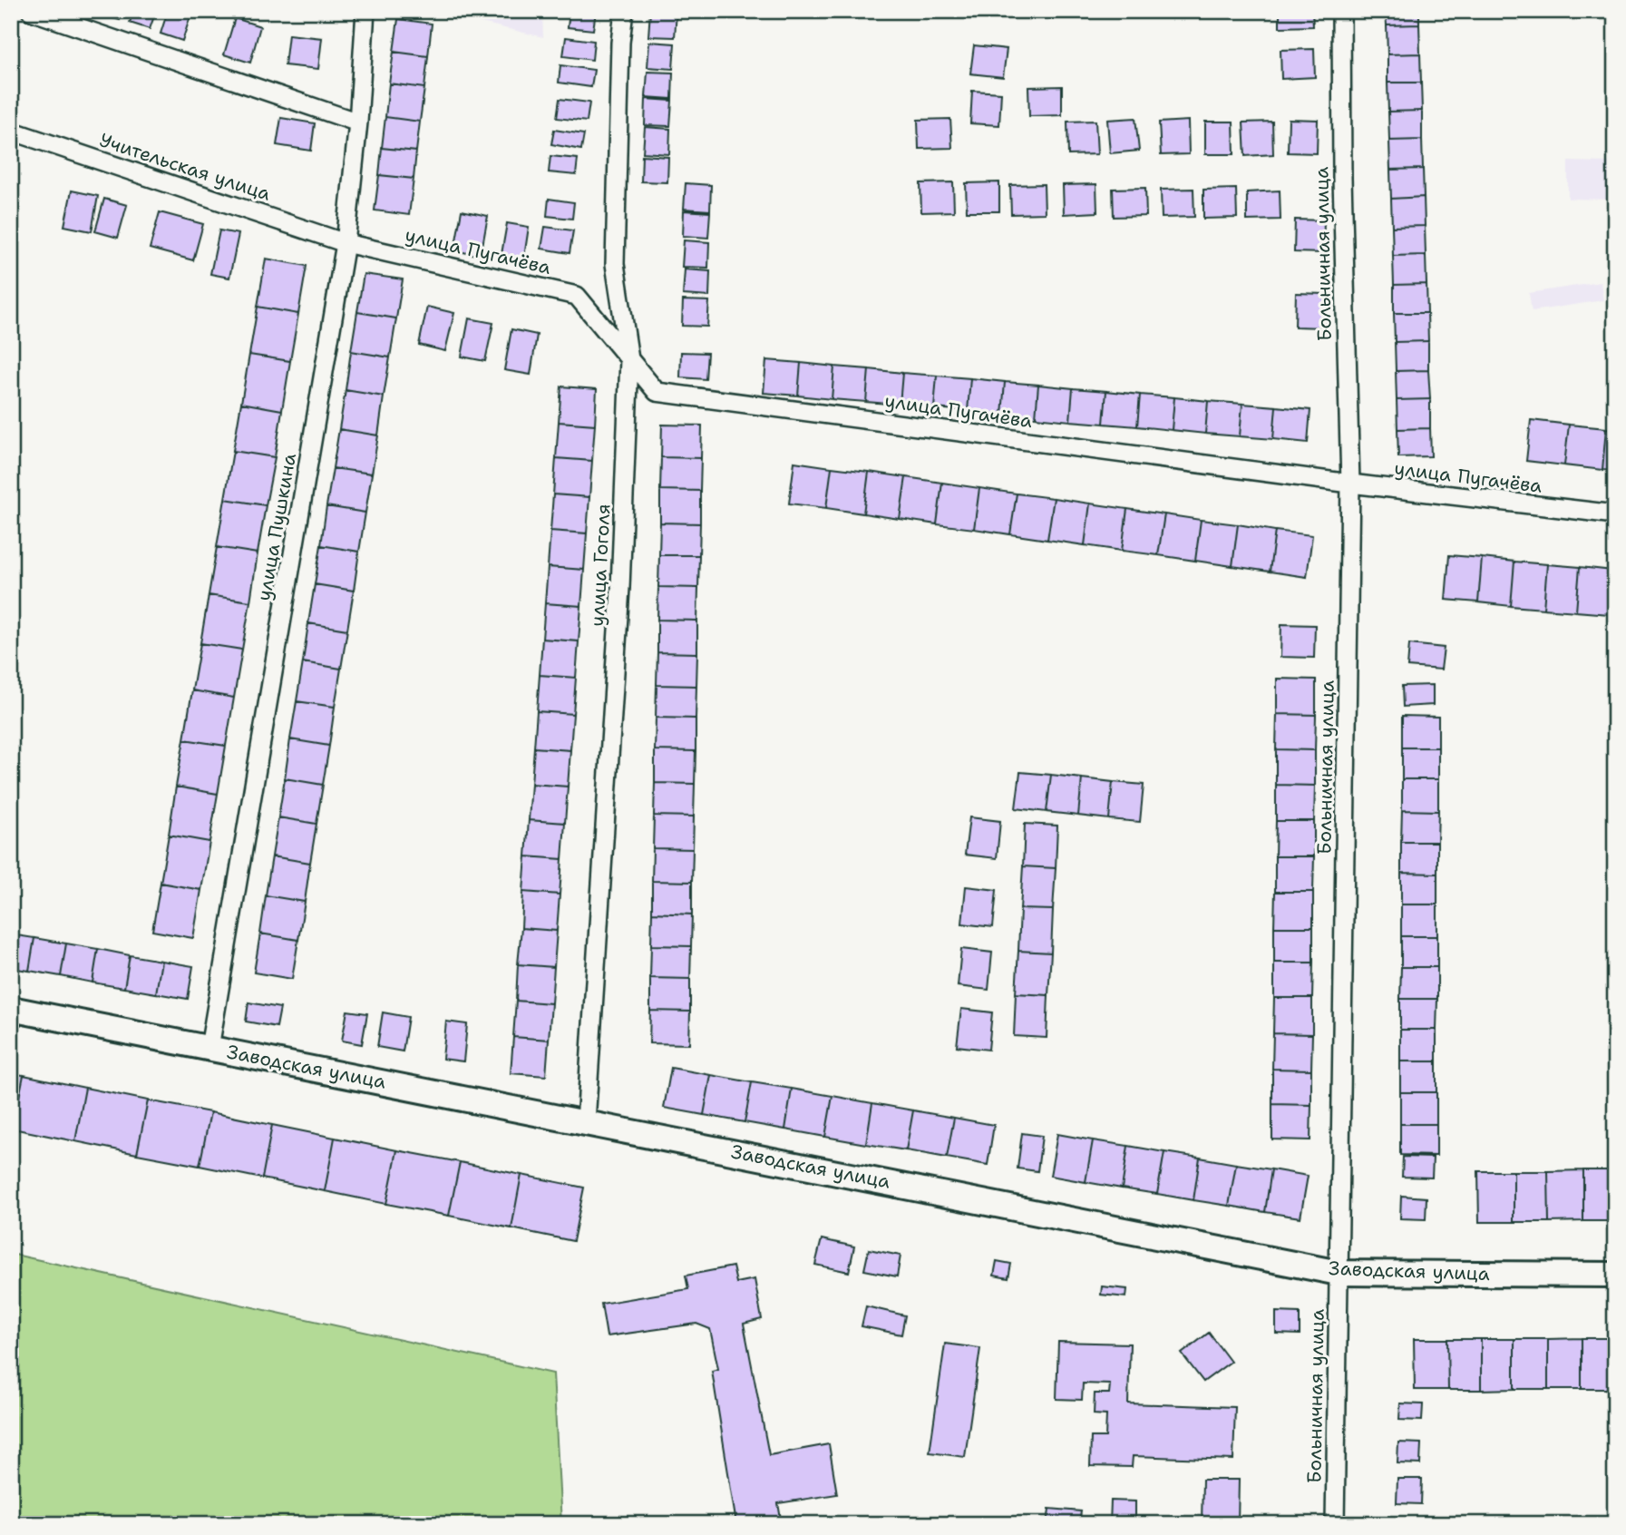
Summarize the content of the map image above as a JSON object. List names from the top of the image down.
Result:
{
  "streets": {
    "street": [
      "Учительская улица",
      "улица Пугачёва",
      "Больничная улица",
      "улица Пушкина",
      "улица Гоголя",
      "Заводская улица"
    ]
  },
  "crossings": [
    ["Учительская улица", "улица Пугачёва"],
    ["Учительская улица", "улица Пушкина"],
    ["улица Пугачёва", "Больничная улица"],
    ["улица Пугачёва", "улица Пушкина"],
    ["улица Пугачёва", "улица Гоголя"],
    ["Больничная улица", "Заводская улица"],
    ["улица Пушкина", "Заводская улица"],
    ["улица Гоголя", "Заводская улица"]
  ]
}
